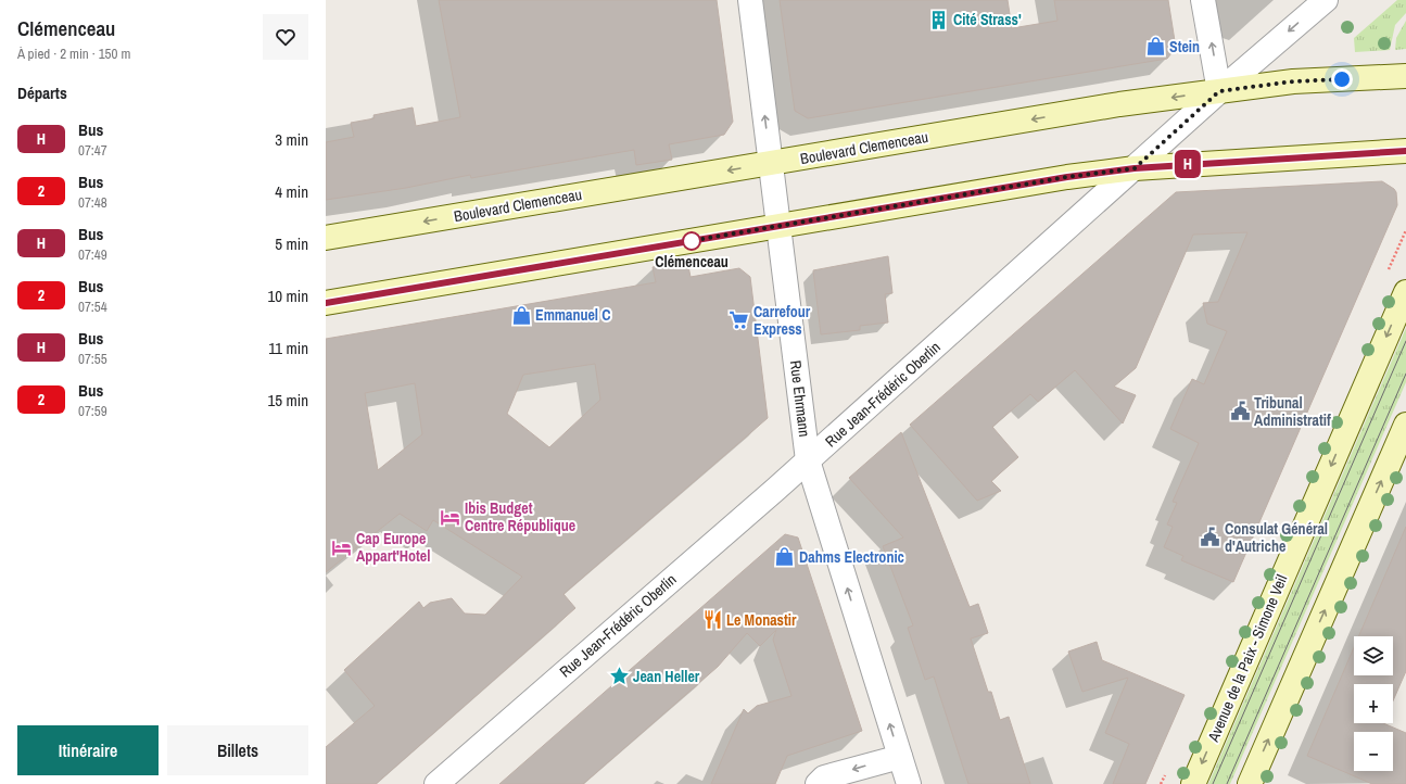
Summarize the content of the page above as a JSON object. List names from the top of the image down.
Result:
{
  "streets": {
    "street": [
      "Boulevard Clemenceau",
      "Rue Jean-Frédéric Oberlin",
      "Rue Ehrmann",
      "Avenue de la Paix - Simone Veil"
    ]
  },
  "crossings": [
    ["Boulevard Clemenceau", "Rue Jean-Frédéric Oberlin"],
    ["Boulevard Clemenceau", "Rue Ehrmann"],
    ["Rue Jean-Frédéric Oberlin", "Rue Ehrmann"]
  ],
  "one_way": ["Rue Ehrmann"],
  "places": {
    "building": ["Cité Strass'"],
    "shop": ["Stein", "Emmanuel C", "Dahms Electronic"],
    "other": ["Clémenceau"],
    "supermarket": ["Carrefour Express"],
    "public building": ["Tribunal Administratif", "Consulat Général d'Autriche"],
    "hotel": ["Ibis Budget Centre République", "Cap Europe Appart'Hotel"],
    "restaurant": ["Le Monastir"],
    "place": ["Jean Heller"]
  },
  "lines": ["bus line H"],
  "page": {
    "heading": [
      ["Clémenceau", "À pied · 2 min · 150 m"],
      "Départs"
    ],
    "on_map": "H",
    "list": [
      {
        "mark": "H",
        "name": "Bus",
        "note": "07:47",
        "value": "3 min"
      },
      {
        "mark": "2",
        "name": "Bus",
        "note": "07:48",
        "value": "4 min"
      },
      {
        "mark": "H",
        "name": "Bus",
        "note": "07:49",
        "value": "5 min"
      },
      {
        "mark": "2",
        "name": "Bus",
        "note": "07:54",
        "value": "10 min"
      },
      {
        "mark": "H",
        "name": "Bus",
        "note": "07:55",
        "value": "11 min"
      },
      {
        "mark": "2",
        "name": "Bus",
        "note": "07:59",
        "value": "15 min"
      }
    ],
    "map_buttons": ["+", "−"],
    "buttons": ["Itinéraire", "Billets"]
  }
}
